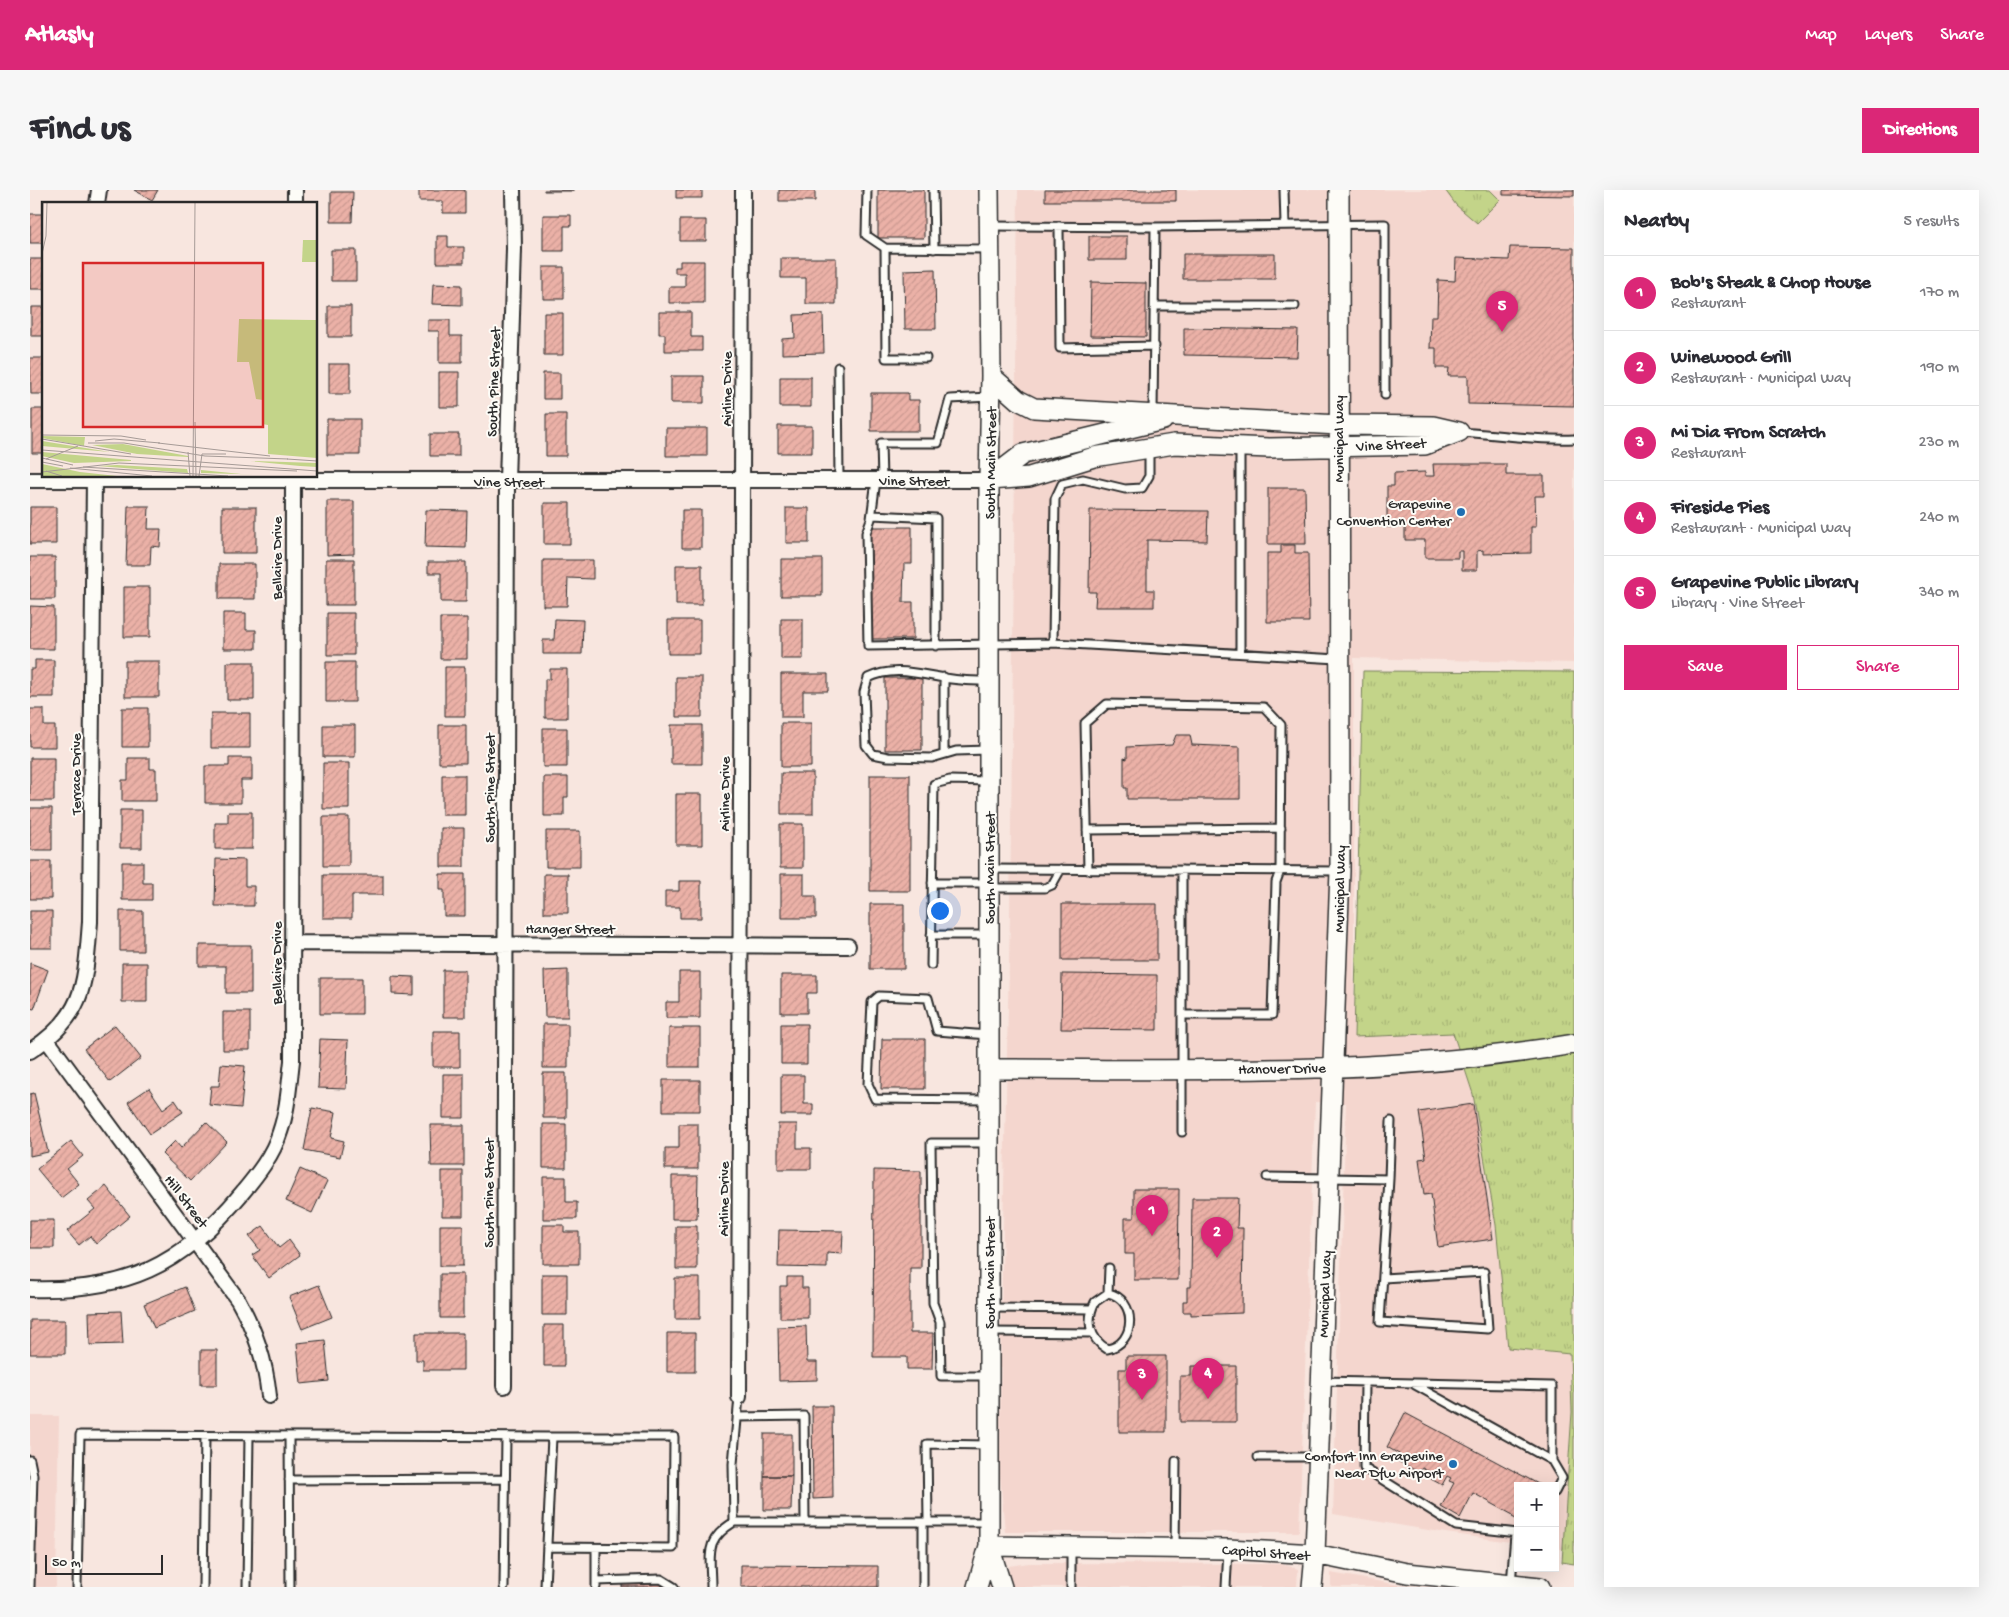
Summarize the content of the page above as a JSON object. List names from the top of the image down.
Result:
{
  "streets": {
    "street": [
      "South Pine Street",
      "Airline Drive",
      "Municipal Way",
      "Vine Street",
      "South Main Street",
      "Bellaire Drive",
      "Terrace Drive",
      "Hanger Street",
      "Hanover Drive",
      "Hill Street",
      "Capitol Street"
    ]
  },
  "crossings": [
    ["South Pine Street", "Vine Street"],
    ["South Pine Street", "Hanger Street"],
    ["Airline Drive", "Vine Street"],
    ["Airline Drive", "Hanger Street"],
    ["Municipal Way", "Vine Street"],
    ["Municipal Way", "Hanover Drive"],
    ["Municipal Way", "Capitol Street"],
    ["Vine Street", "South Main Street"],
    ["Vine Street", "Bellaire Drive"],
    ["Vine Street", "Terrace Drive"],
    ["South Main Street", "Hanover Drive"],
    ["South Main Street", "Capitol Street"],
    ["Bellaire Drive", "Hanger Street"],
    ["Bellaire Drive", "Hill Street"],
    ["Terrace Drive", "Hill Street"]
  ],
  "places": ["Grapevine Convention Center", "Comfort Inn Grapevine Near Dfw Airport"],
  "scale_bar": "50 m",
  "page": {
    "header": "Atlasly",
    "nav": ["Map", "Layers", "Share"],
    "buttons": [
      "Directions",
      ["Save", "Share"]
    ],
    "title": "Find us",
    "heading": ["Nearby", "5 results"],
    "list": [
      {
        "mark": "1",
        "name": "Bob's Steak & Chop House",
        "note": "Restaurant",
        "value": "170 m"
      },
      {
        "mark": "2",
        "name": "Winewood Grill",
        "note": "Restaurant · Municipal Way",
        "value": "190 m"
      },
      {
        "mark": "3",
        "name": "Mi Dia From Scratch",
        "note": "Restaurant",
        "value": "230 m"
      },
      {
        "mark": "4",
        "name": "Fireside Pies",
        "note": "Restaurant · Municipal Way",
        "value": "240 m"
      },
      {
        "mark": "5",
        "name": "Grapevine Public Library",
        "note": "Library · Vine Street",
        "value": "340 m"
      }
    ],
    "pins": [
      "5",
      "1",
      "2",
      "4",
      "3"
    ],
    "map_buttons": ["+", "−"],
    "scale": "50 m"
  }
}
